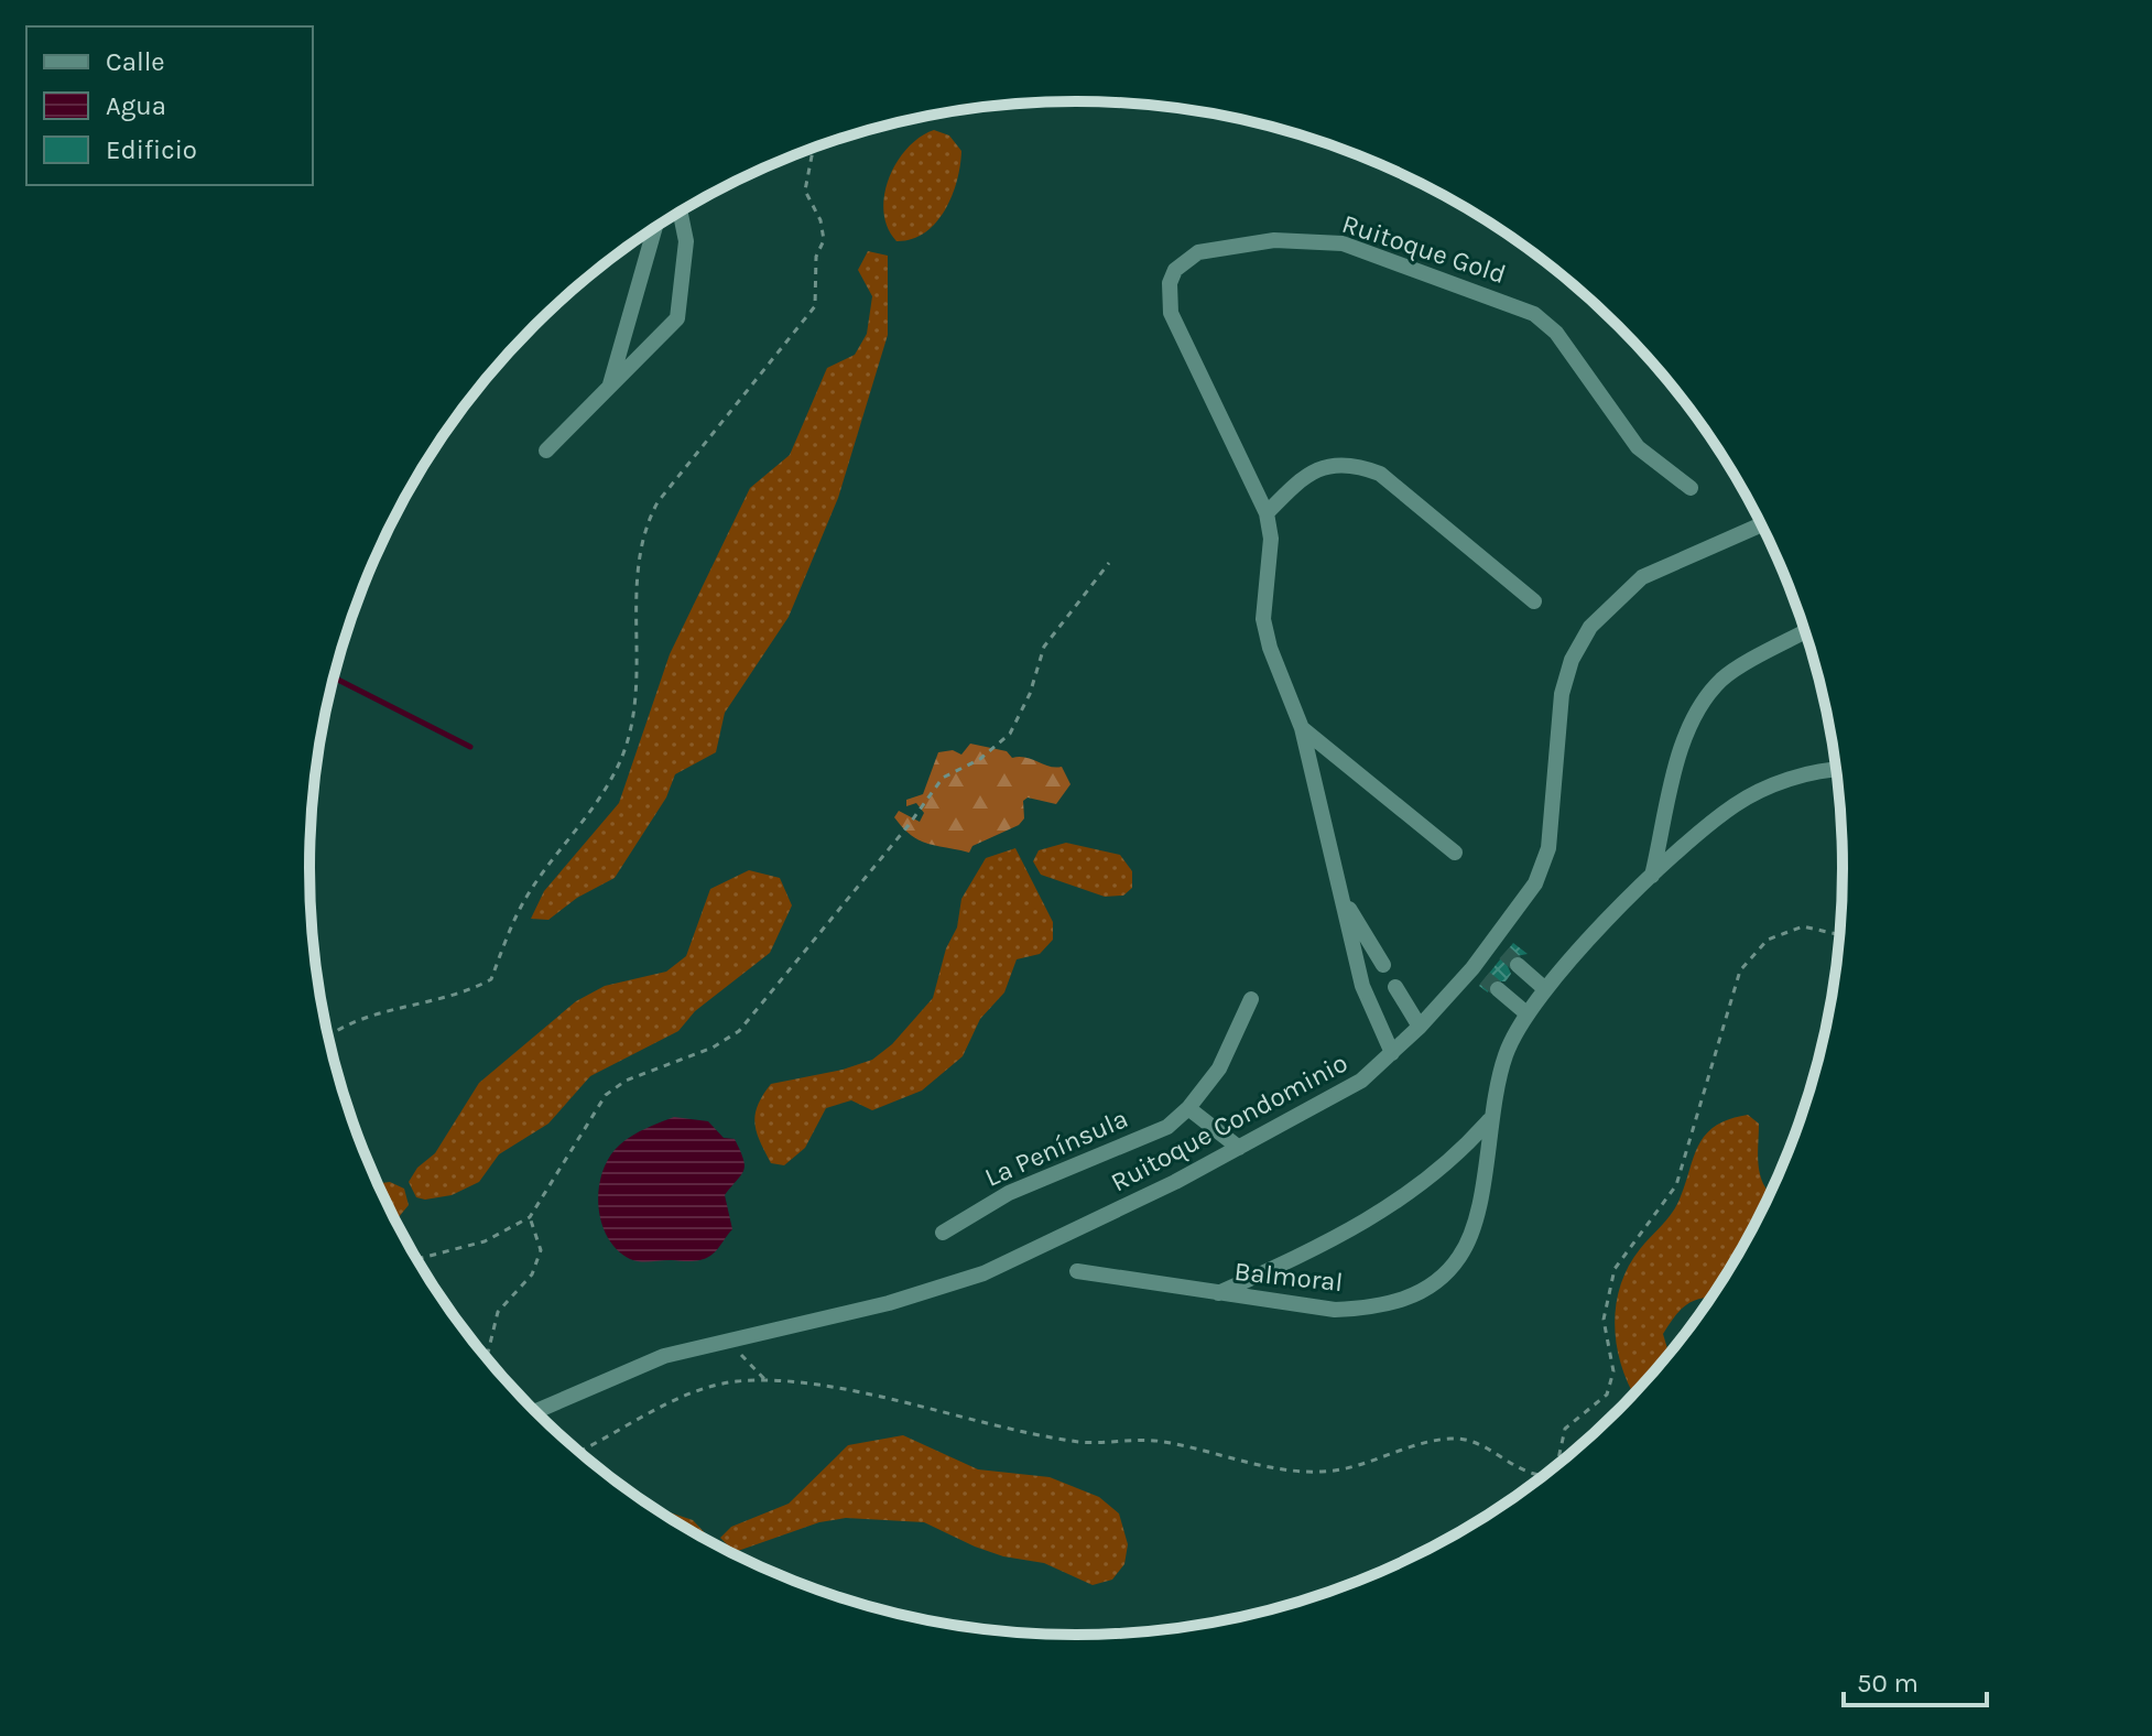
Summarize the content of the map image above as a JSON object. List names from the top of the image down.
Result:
{
  "streets": {
    "street": [
      "Ruitoque Gold",
      "Ruitoque Condominio",
      "La Península",
      "Balmoral"
    ]
  },
  "crossings": [
    ["Ruitoque Gold", "Ruitoque Condominio"]
  ],
  "legend": ["Calle", "Agua", "Edificio"],
  "scale_bar": "50 m"
}
